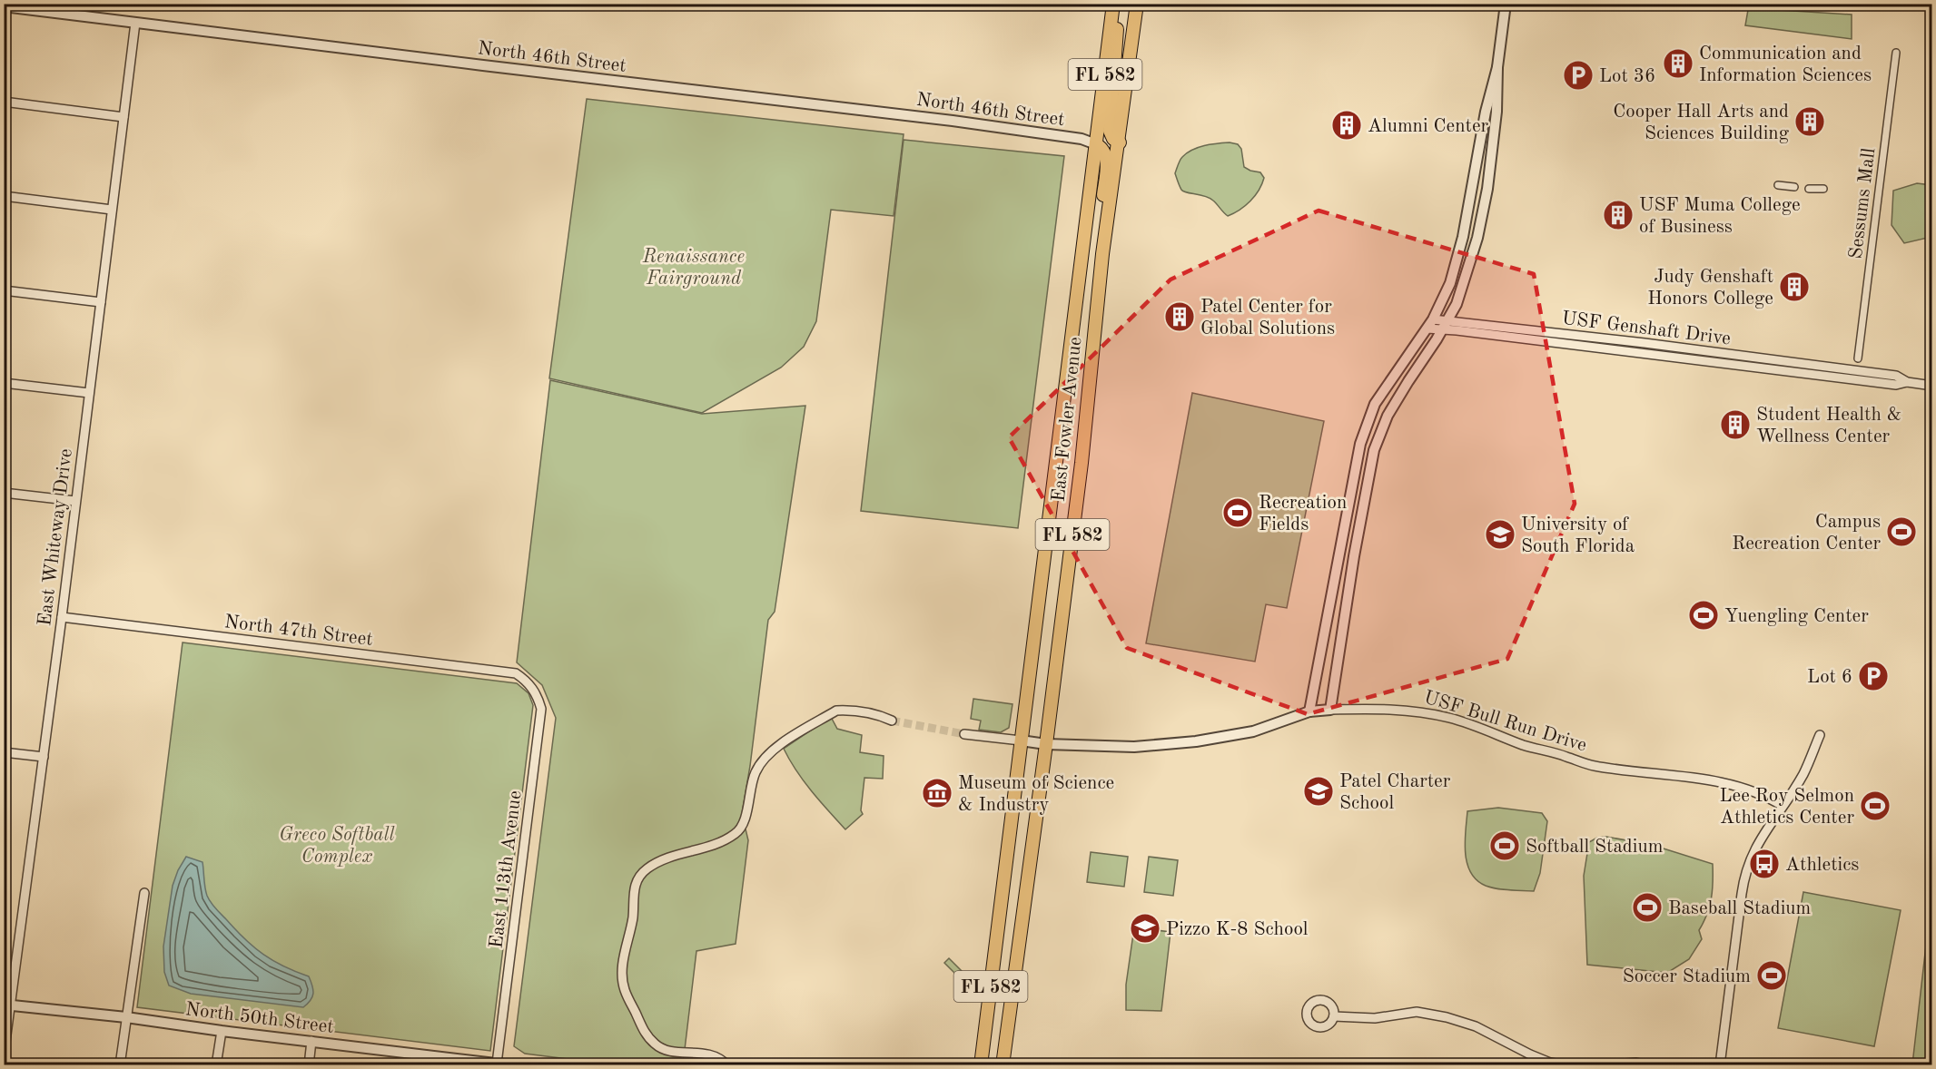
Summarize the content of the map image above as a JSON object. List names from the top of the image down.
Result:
{
  "streets": {
    "main road": ["FL 582", "East Fowler Avenue"],
    "street": [
      "North 46th Street",
      "Sessums Mall",
      "USF Genshaft Drive",
      "East Whiteway Drive",
      "North 47th Street",
      "USF Bull Run Drive",
      "East 113th Avenue",
      "North 50th Street"
    ]
  },
  "crossings": [
    ["North 46th Street", "East Fowler Avenue"],
    ["North 46th Street", "East Whiteway Drive"],
    ["East Fowler Avenue", "USF Bull Run Drive"],
    ["East Whiteway Drive", "North 47th Street"],
    ["East Whiteway Drive", "North 50th Street"],
    ["North 47th Street", "East 113th Avenue"],
    ["East 113th Avenue", "North 50th Street"]
  ],
  "parks": ["Renaissance Fairground", "Greco Softball Complex"],
  "places": {
    "building": [
      "Communication and Information Sciences",
      "Cooper Hall Arts and Sciences Building",
      "Alumni Center",
      "USF Muma College of Business",
      "Judy Genshaft Honors College",
      "Patel Center for Global Solutions",
      "Student Health & Wellness Center"
    ],
    "parking": ["Lot 36", "Lot 6"],
    "sports": [
      "Recreation Fields",
      "Campus Recreation Center",
      "Yuengling Center",
      "Lee Roy Selmon Athletics Center",
      "Softball Stadium",
      "Baseball Stadium",
      "Soccer Stadium"
    ],
    "school or university": ["University of South Florida", "Patel Charter School", "Pizzo K-8 School"],
    "museum": ["Museum of Science & Industry"],
    "bus stop": ["Athletics"]
  }
}
